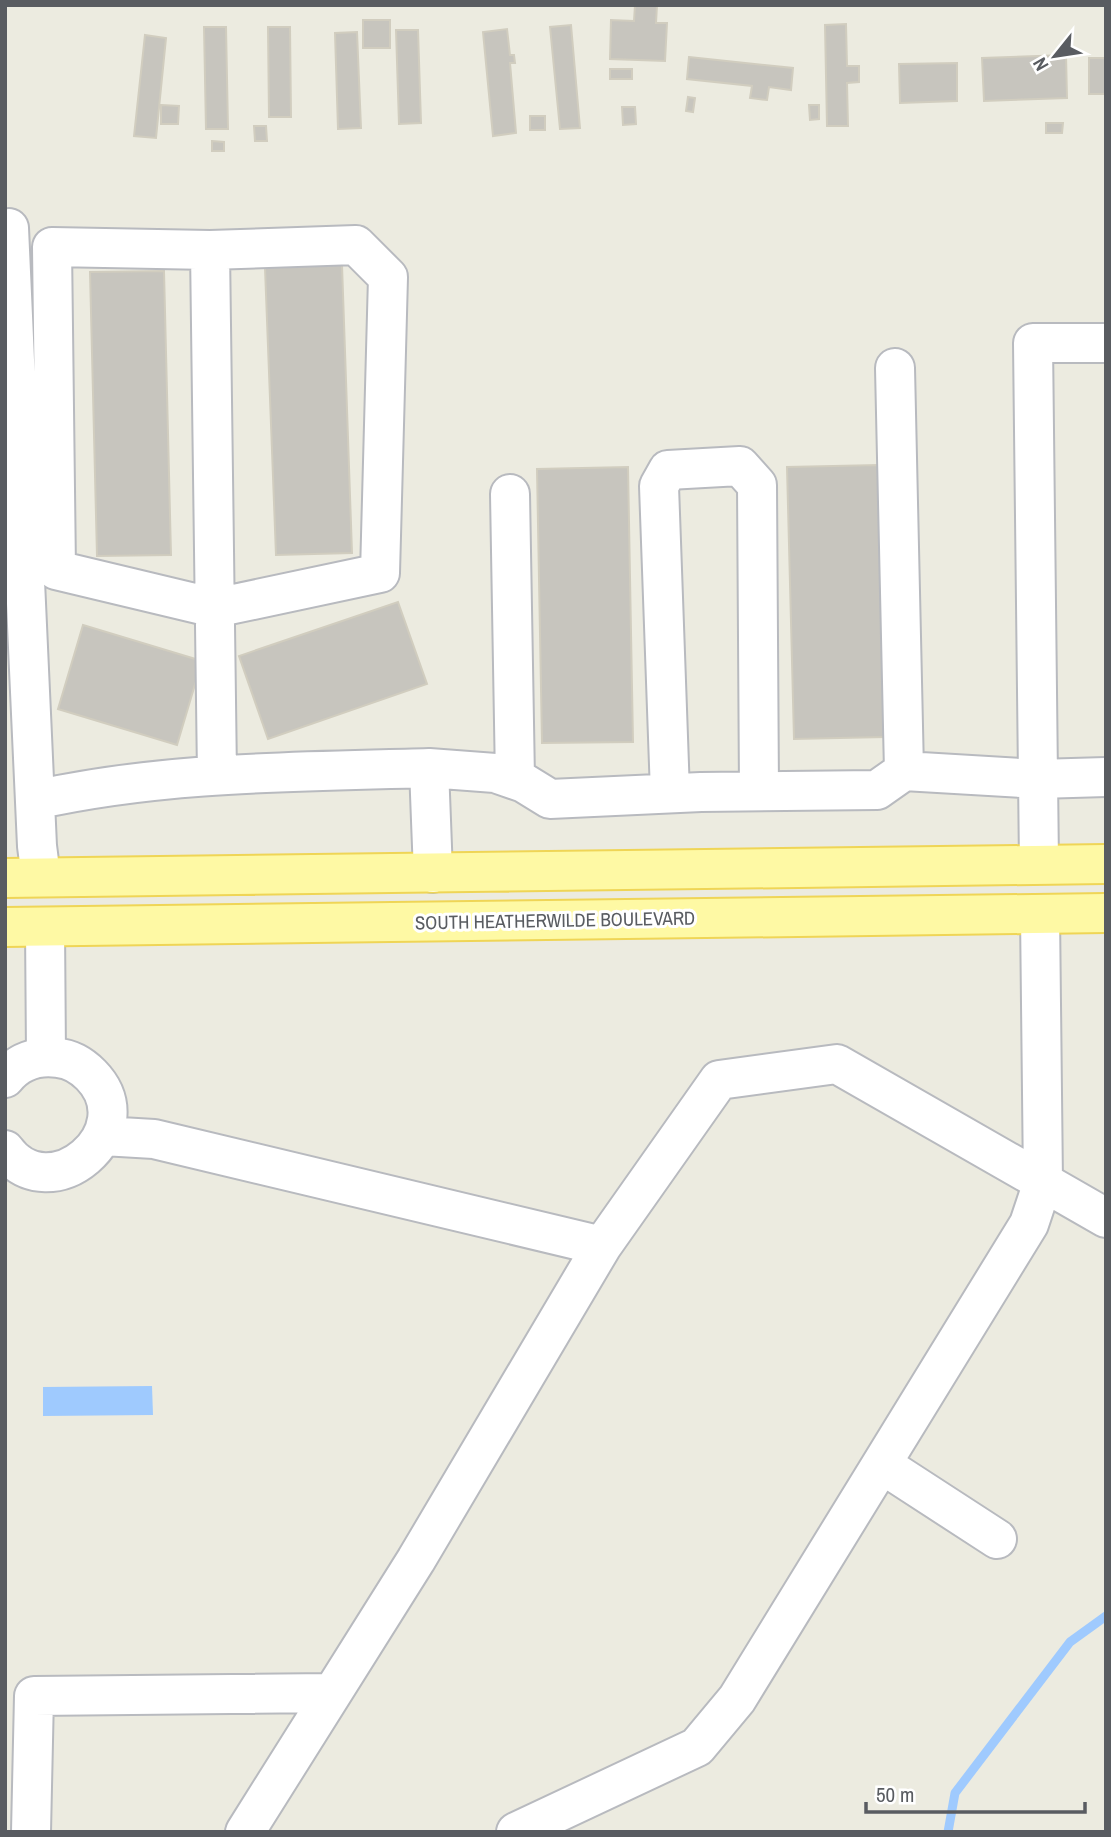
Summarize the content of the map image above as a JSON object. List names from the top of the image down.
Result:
{
  "streets": {
    "main road": ["SOUTH HEATHERWILDE BOULEVARD"]
  },
  "scale_bar": "50 m",
  "north": "bottom left"
}
